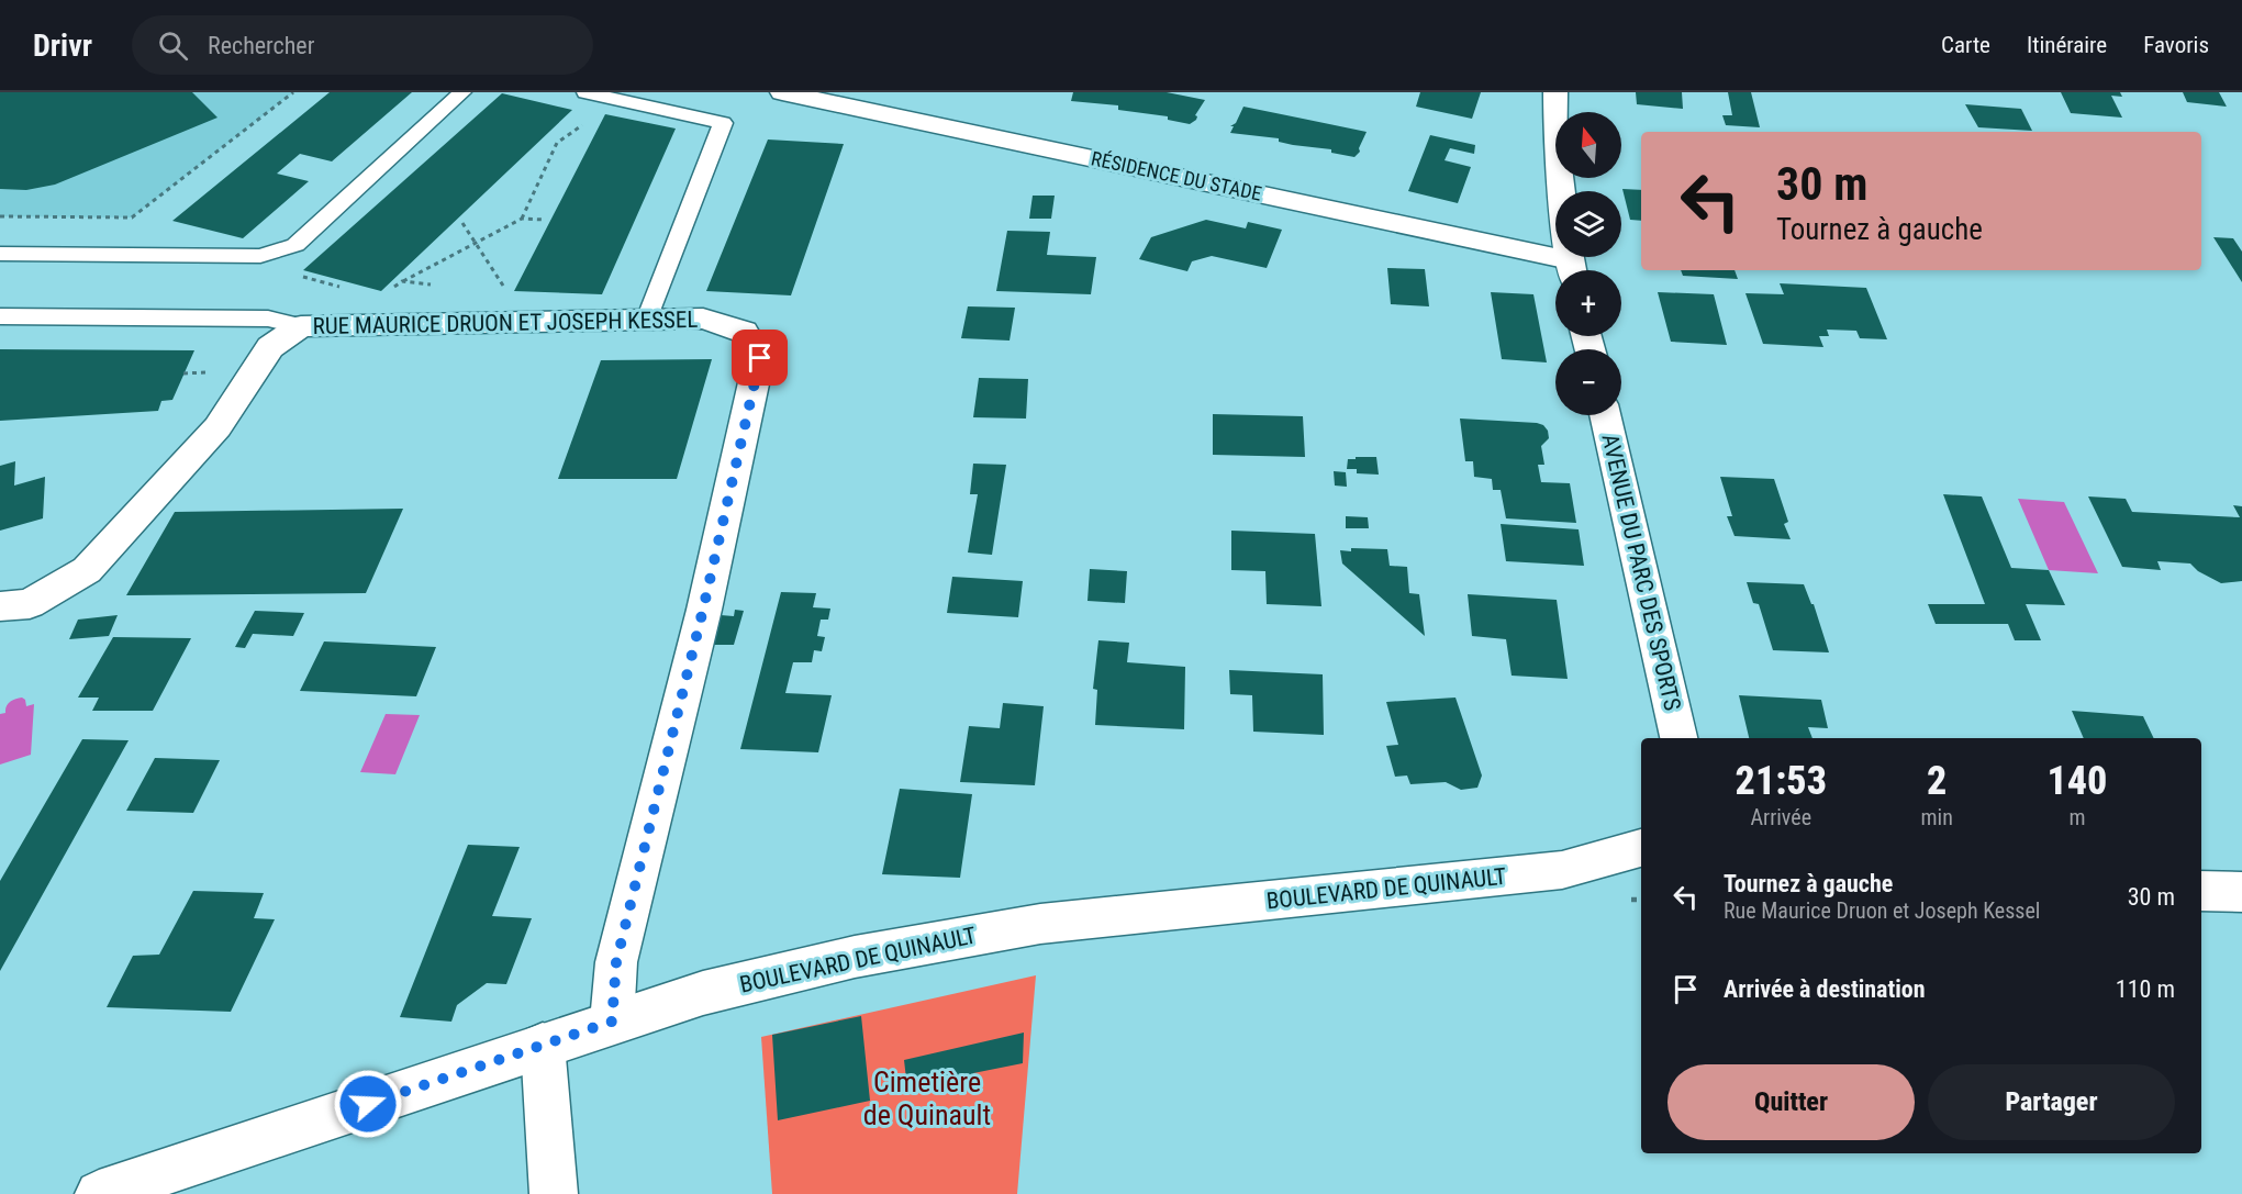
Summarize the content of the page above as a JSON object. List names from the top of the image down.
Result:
{
  "streets": {
    "street": [
      "RÉSIDENCE DU STADE",
      "RUE MAURICE DRUON ET JOSEPH KESSEL",
      "AVENUE DU PARC DES SPORTS",
      "BOULEVARD DE QUINAULT"
    ]
  },
  "crossings": [
    ["RUE MAURICE DRUON ET JOSEPH KESSEL", "BOULEVARD DE QUINAULT"]
  ],
  "parks": ["Cimetière de Quinault"],
  "north": "top",
  "page": {
    "header": "Drivr",
    "search": "Rechercher",
    "nav": ["Carte", "Itinéraire", "Favoris"],
    "map_buttons": ["+", "−"],
    "turn": ["30 m", "Tournez à gauche"],
    "eta": [
      "21:53",
      "Arrivée",
      "2",
      "min",
      "140",
      "m"
    ],
    "list": [
      {
        "name": "Tournez à gauche",
        "note": "Rue Maurice Druon et Joseph Kessel",
        "value": "30 m"
      },
      {
        "name": "Arrivée à destination",
        "value": "110 m"
      }
    ],
    "buttons": ["Quitter", "Partager"]
  }
}
